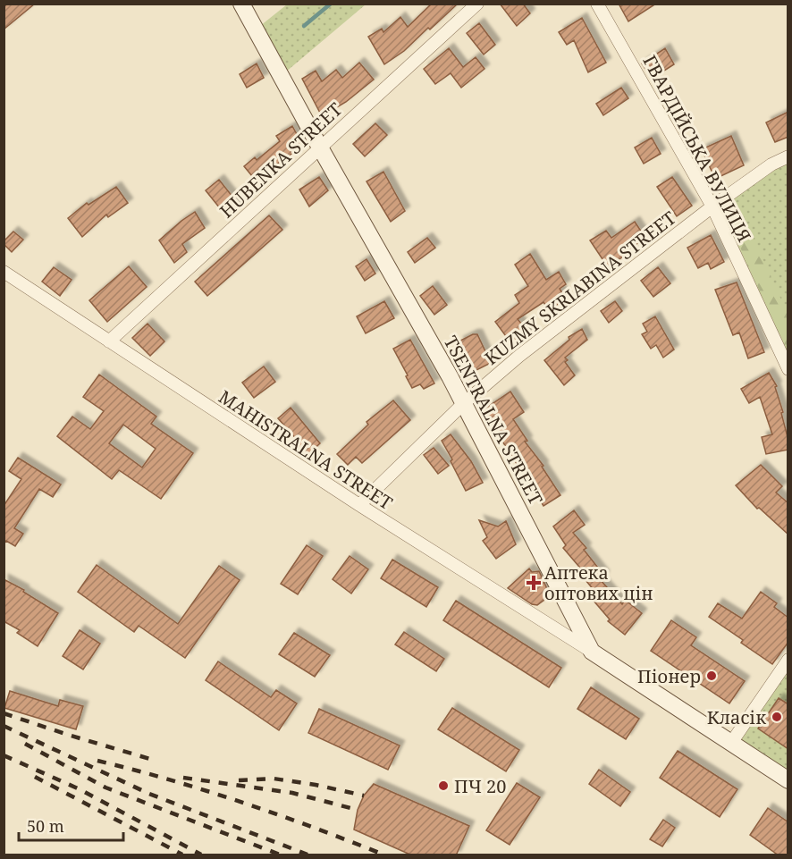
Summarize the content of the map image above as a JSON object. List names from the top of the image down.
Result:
{
  "streets": {
    "main road": ["TSENTRALNA STREET"],
    "street": [
      "ГВАРДІЙСЬКА ВУЛИЦЯ",
      "HUBENKA STREET",
      "KUZMY SKRIABINA STREET",
      "MAHISTRALNA STREET"
    ]
  },
  "crossings": [
    ["ГВАРДІЙСЬКА ВУЛИЦЯ", "KUZMY SKRIABINA STREET"],
    ["HUBENKA STREET", "TSENTRALNA STREET"],
    ["HUBENKA STREET", "MAHISTRALNA STREET"],
    ["KUZMY SKRIABINA STREET", "TSENTRALNA STREET"],
    ["KUZMY SKRIABINA STREET", "MAHISTRALNA STREET"],
    ["TSENTRALNA STREET", "MAHISTRALNA STREET"]
  ],
  "places": {
    "health": ["Аптека оптових цін"],
    "other": ["Піонер", "Класік", "ПЧ 20"]
  },
  "scale_bar": "50 m"
}
